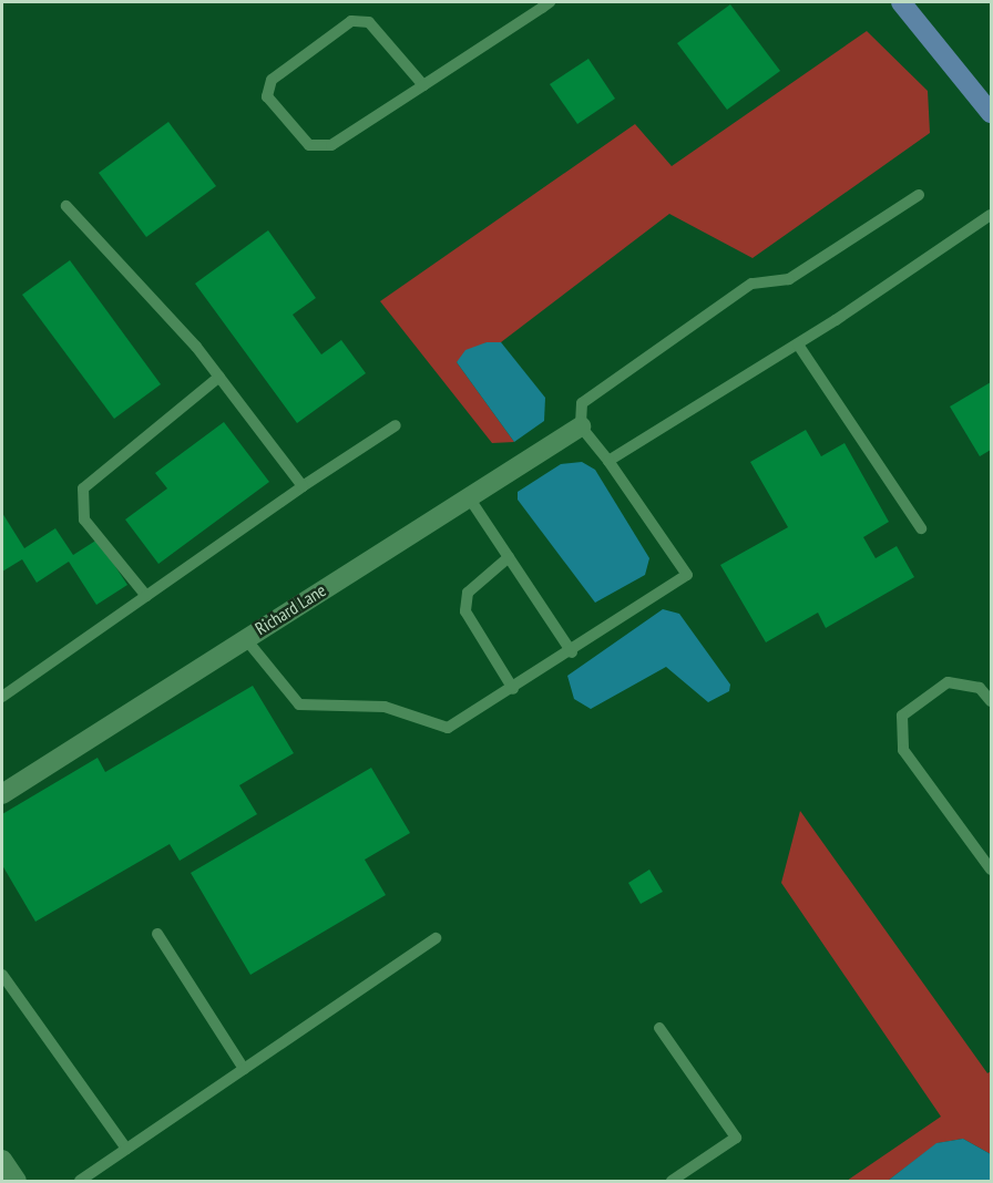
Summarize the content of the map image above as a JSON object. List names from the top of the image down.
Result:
{
  "streets": {
    "street": ["Richard Lane"]
  }
}
